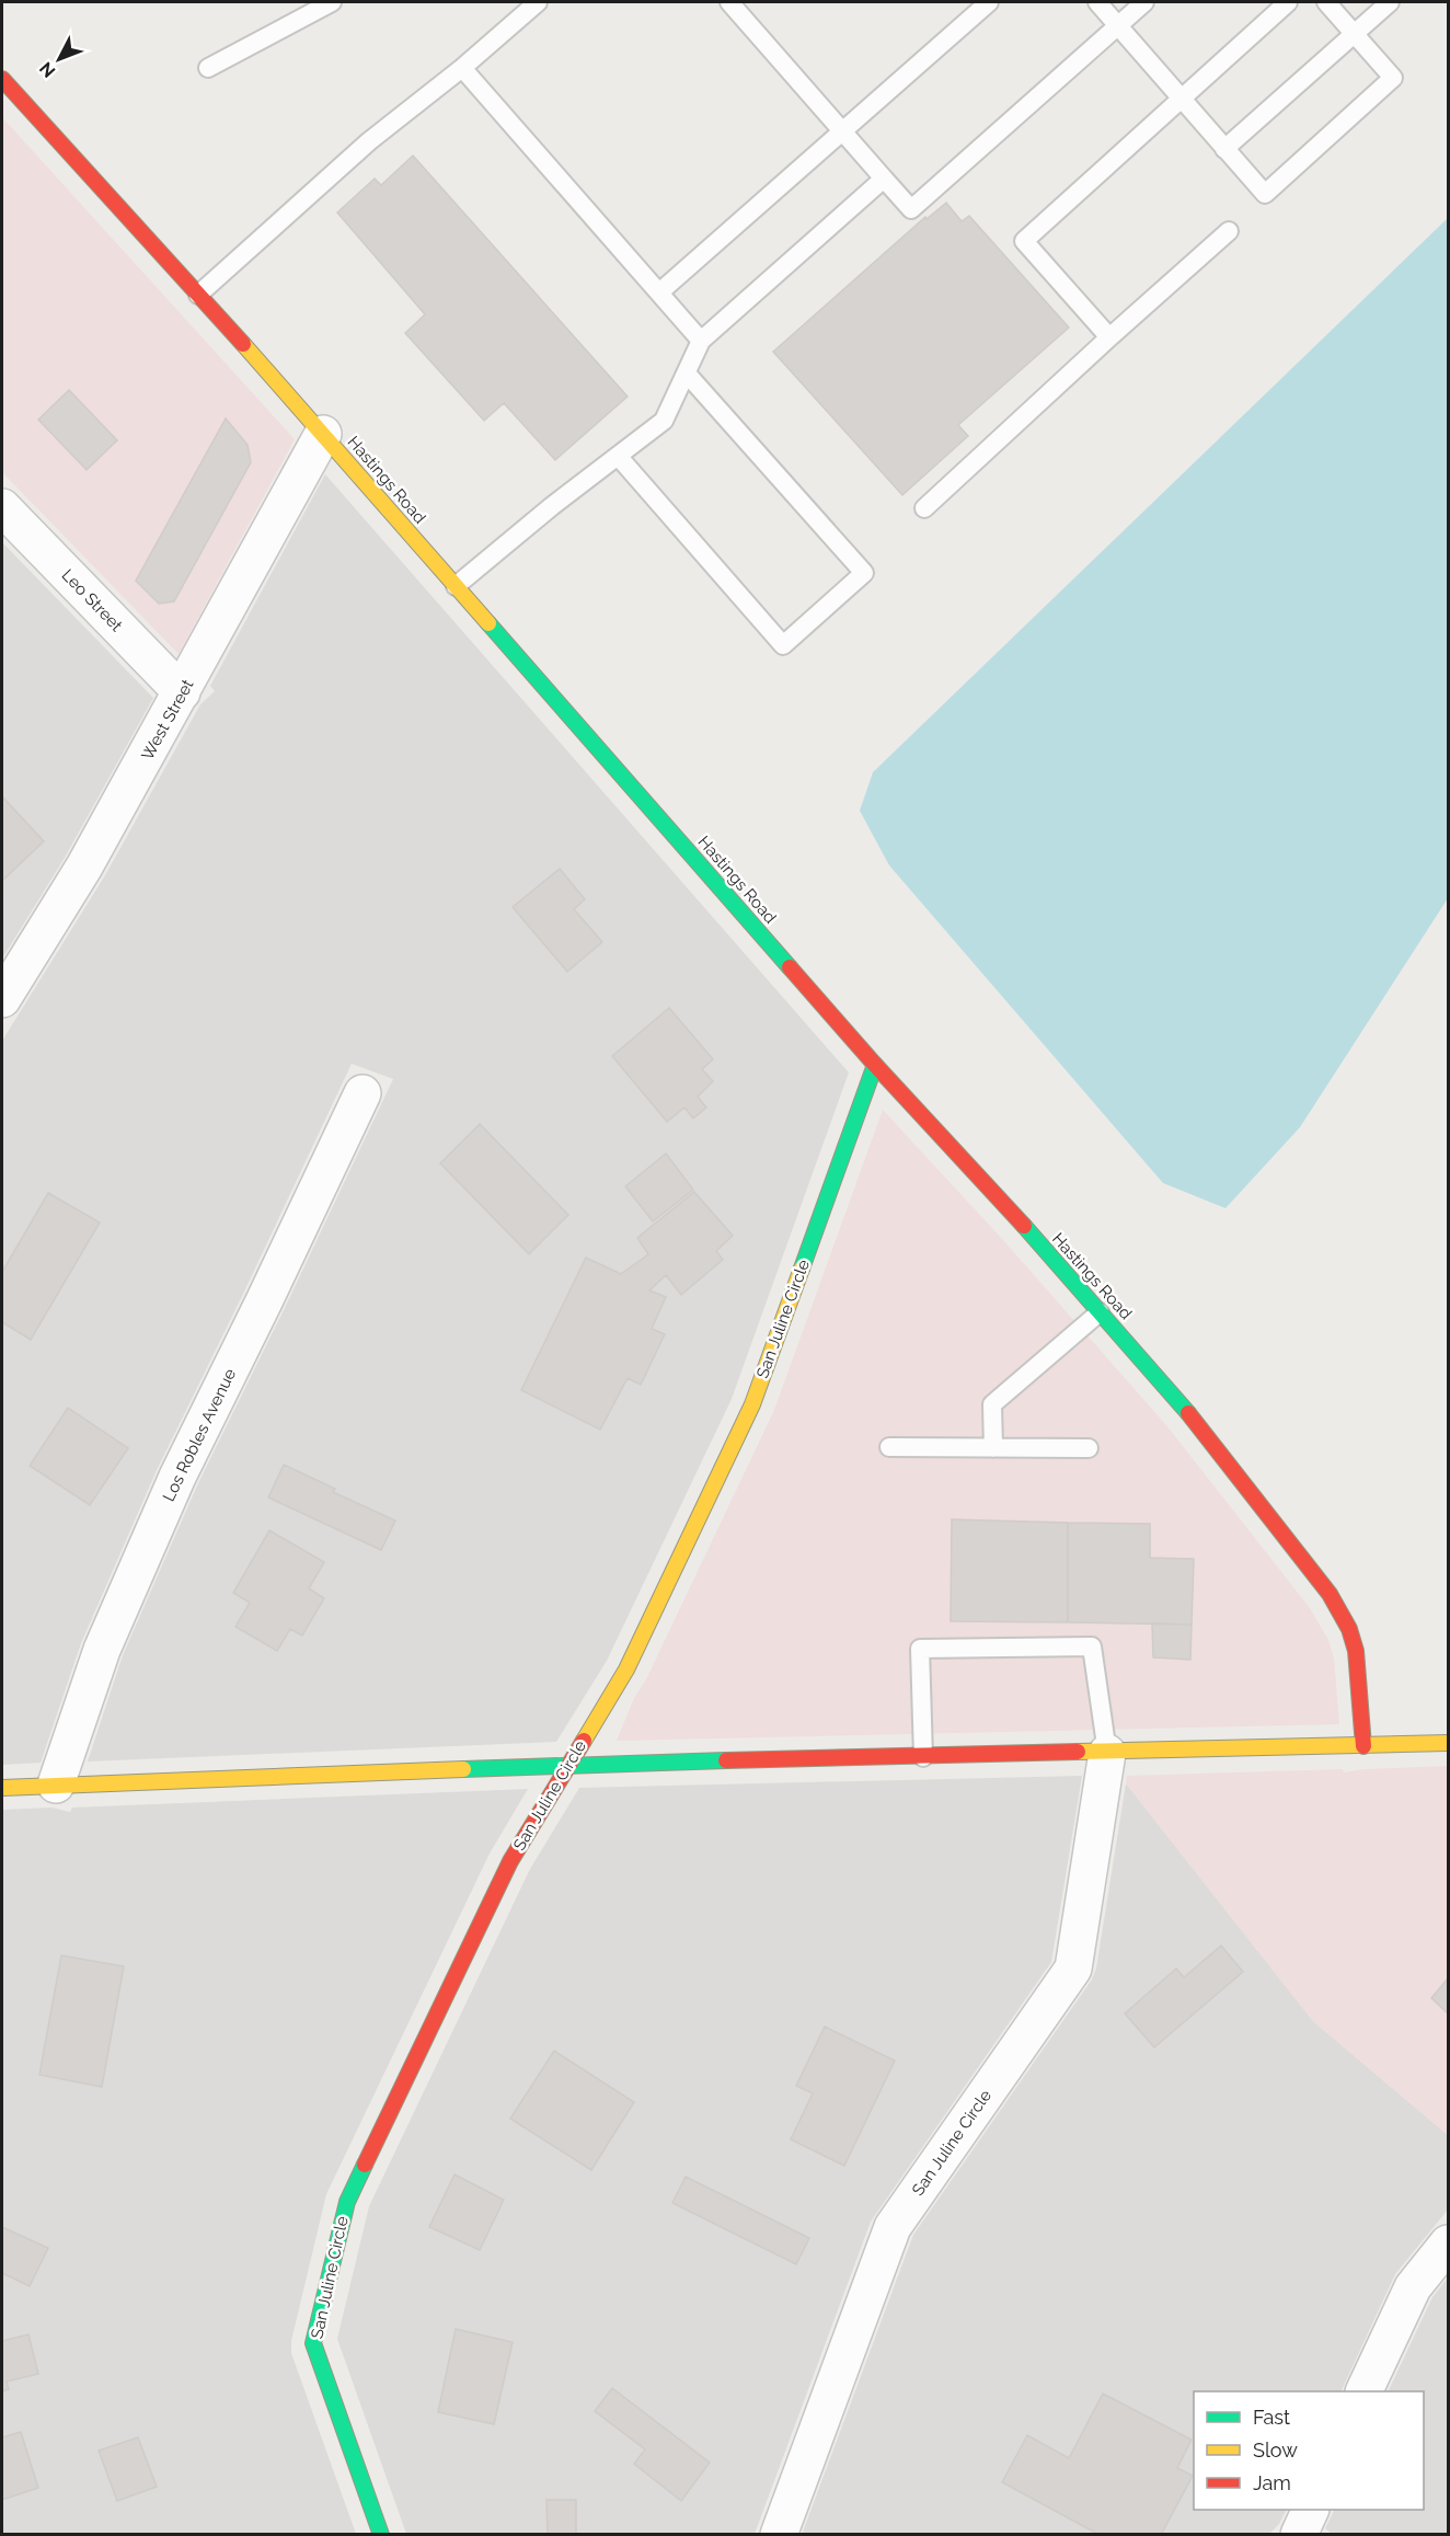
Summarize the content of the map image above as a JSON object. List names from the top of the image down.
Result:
{
  "streets": {
    "main road": ["Hastings Road", "San Juline Circle"],
    "street": ["Leo Street", "West Street", "Los Robles Avenue"]
  },
  "crossings": [
    ["Hastings Road", "West Street"],
    ["Hastings Road", "San Juline Circle"],
    ["Leo Street", "West Street"]
  ],
  "legend": ["Fast", "Slow", "Jam"],
  "north": "bottom left"
}
